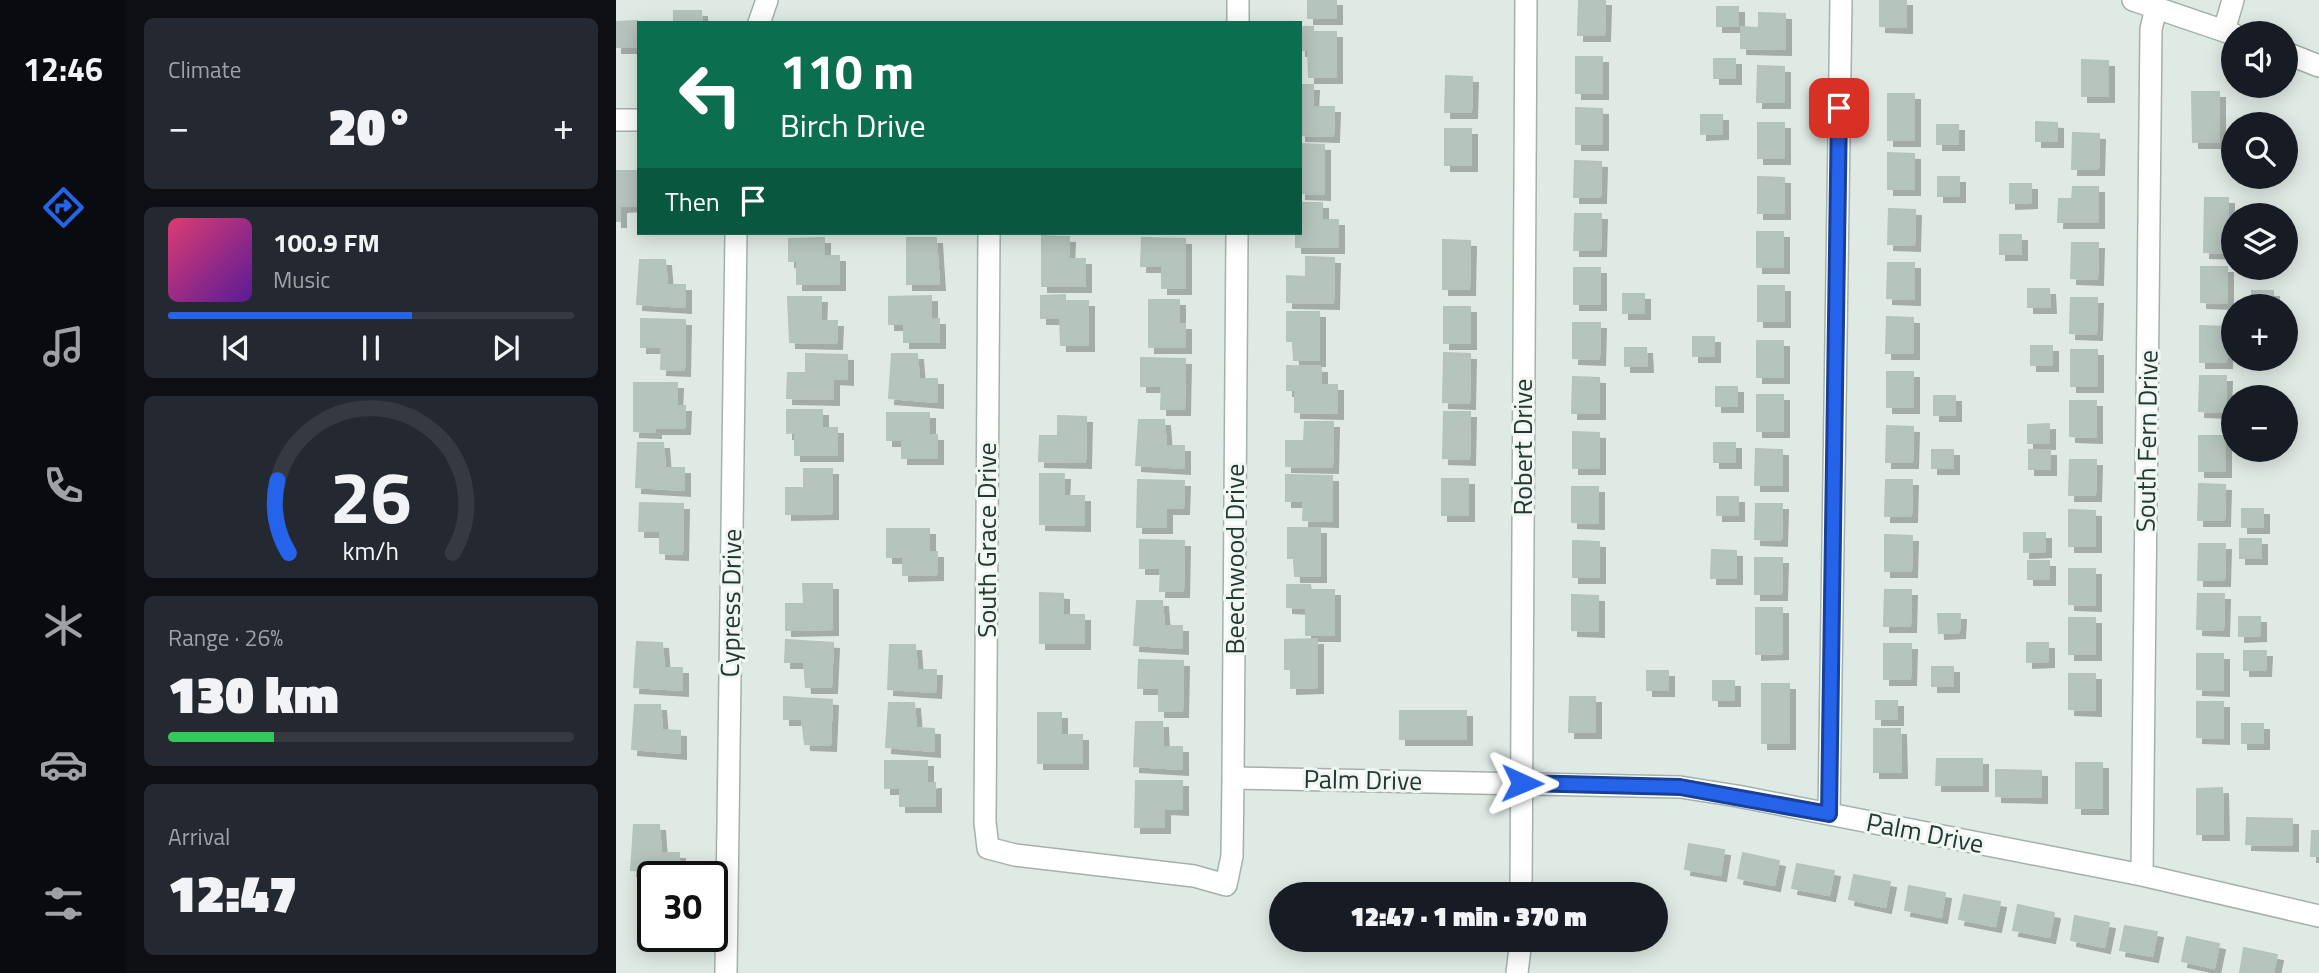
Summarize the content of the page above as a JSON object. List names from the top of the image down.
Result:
{
  "streets": {
    "street": [
      "South Fern Drive",
      "Robert Drive",
      "South Grace Drive",
      "Beechwood Drive",
      "Cypress Drive",
      "Palm Drive"
    ]
  },
  "crossings": [
    ["South Fern Drive", "Palm Drive"],
    ["Robert Drive", "Palm Drive"],
    ["South Grace Drive", "Beechwood Drive"],
    ["Beechwood Drive", "Palm Drive"]
  ],
  "page": {
    "tabs": "12:46",
    "tile": [
      "Climate",
      ["Range · 26%", "130 km"],
      ["Arrival", "12:47"]
    ],
    "map_buttons": ["+", "−"],
    "turn": ["110 m", "Birch Drive"],
    "heat": ["−", "20°", "+"],
    "then": "Then",
    "song": ["100.9 FM", "Music"],
    "limit": "30",
    "trip": "12:47 · 1 min · 370 m",
    "gauge": ["26", "km/h"]
  }
}
